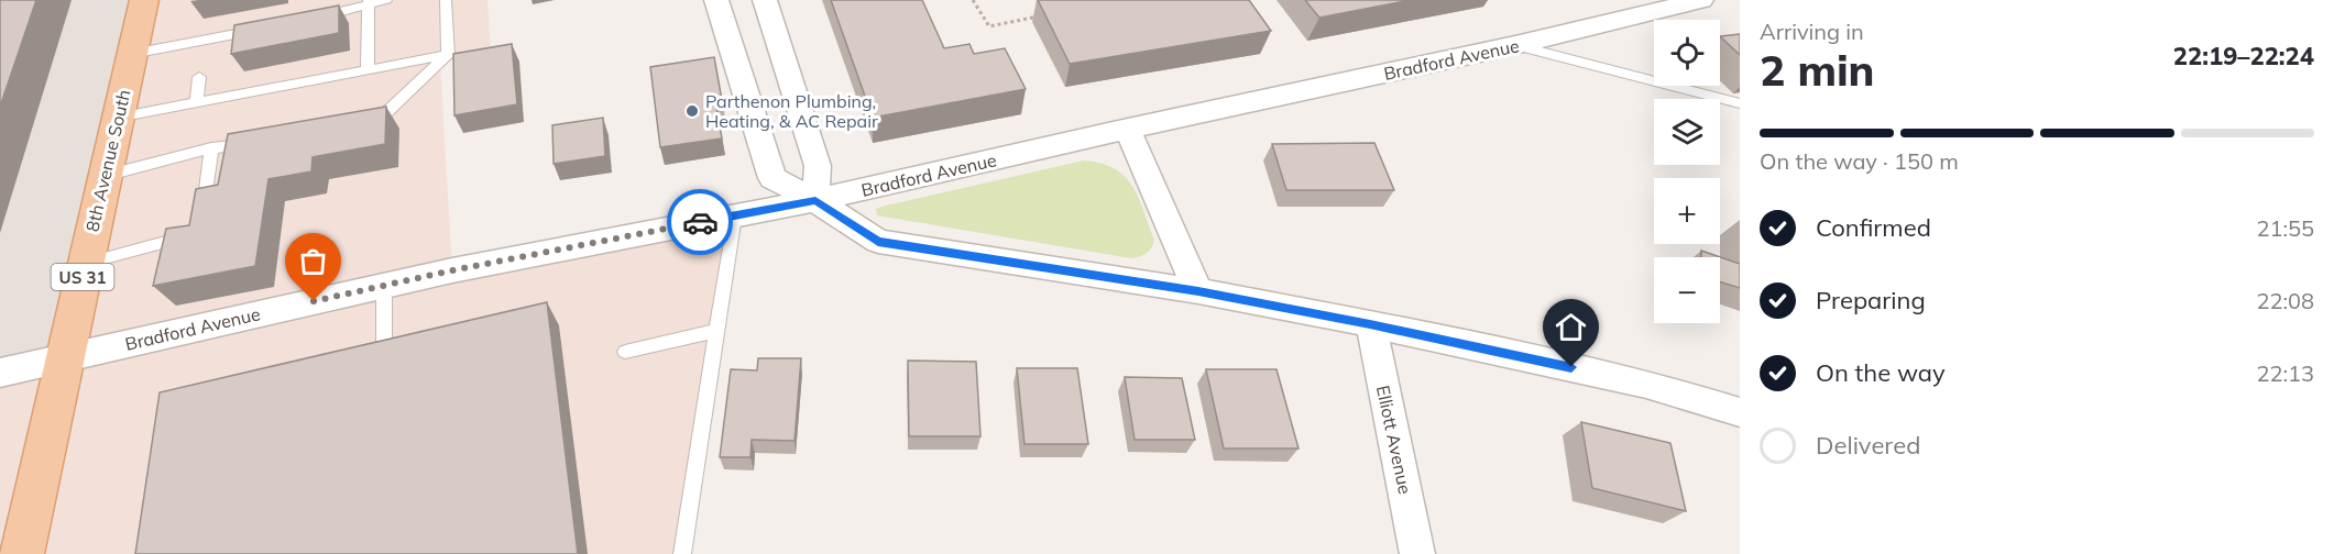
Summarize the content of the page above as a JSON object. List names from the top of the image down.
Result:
{
  "streets": {
    "main road": ["8th Avenue South", "US 31"],
    "street": ["Bradford Avenue", "Elliott Avenue"]
  },
  "crossings": [
    ["Bradford Avenue", "8th Avenue South"]
  ],
  "places": ["Parthenon Plumbing, Heating, & AC Repair"],
  "page": {
    "heading": ["2 min", "Arriving in", "22:19–22:24"],
    "map_buttons": ["+", "−"],
    "bar": "On the way · 150 m",
    "list": [
      ["Confirmed", "21:55"],
      ["Preparing", "22:08"],
      ["On the way", "22:13"],
      "Delivered"
    ]
  }
}
